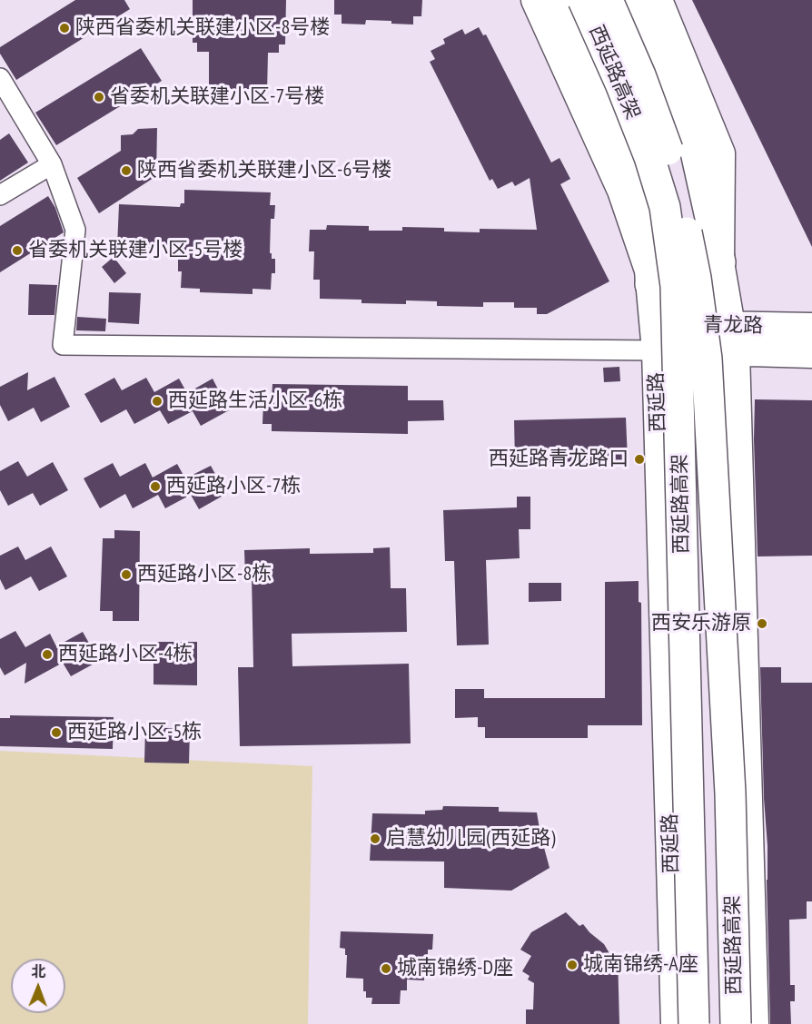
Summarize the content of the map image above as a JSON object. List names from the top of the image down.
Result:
{
  "streets": {
    "highway": ["西延路高架"],
    "main road": ["青龙路", "西延路"]
  },
  "crossings": [
    ["青龙路", "西延路"]
  ],
  "places": [
    "陕西省委机关联建小区-8号楼",
    "省委机关联建小区-7号楼",
    "陕西省委机关联建小区-6号楼",
    "省委机关联建小区-5号楼",
    "西延路生活小区-6栋",
    "西延路青龙路口",
    "西延路小区-7栋",
    "西延路小区-8栋",
    "西安乐游原",
    "西延路小区-4栋",
    "西延路小区-5栋",
    "启慧幼儿园(西延路)",
    "城南锦绣-A座",
    "城南锦绣-D座"
  ],
  "north": "top"
}
